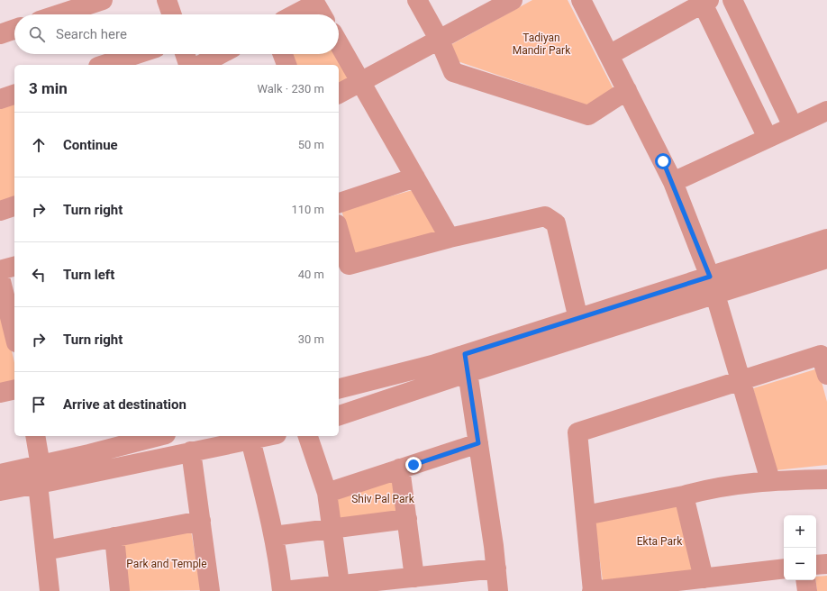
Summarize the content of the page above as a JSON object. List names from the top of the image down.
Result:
{
  "parks": [
    "Tadiyan Mandir Park",
    "Shiv Pal Park",
    "Ekta Park",
    "Park and Temple"
  ],
  "page": {
    "search": "Search here",
    "heading": ["3 min", "Walk · 230 m"],
    "list": [
      ["Continue", "50 m"],
      ["Turn right", "110 m"],
      ["Turn left", "40 m"],
      ["Turn right", "30 m"],
      "Arrive at destination"
    ],
    "map_buttons": ["+", "−"]
  }
}
